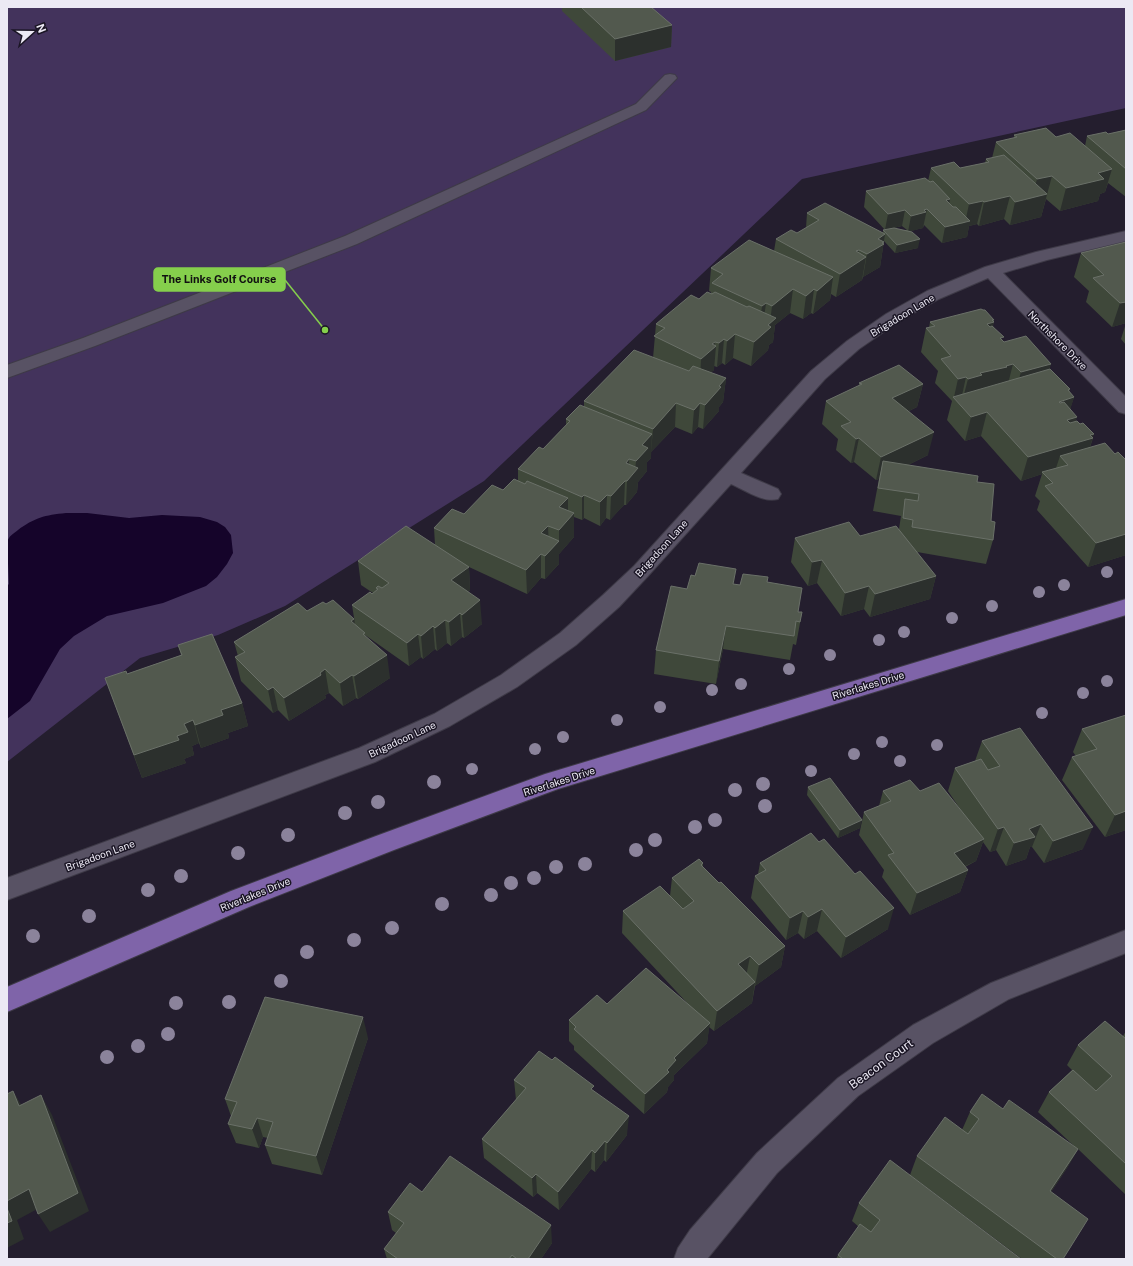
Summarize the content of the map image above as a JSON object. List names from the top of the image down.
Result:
{
  "streets": {
    "main road": ["Riverlakes Drive"],
    "street": ["Brigadoon Lane", "Northshore Drive", "Beacon Court"]
  },
  "crossings": [
    ["Brigadoon Lane", "Northshore Drive"]
  ],
  "places": ["The Links Golf Course"],
  "north": "right"
}
